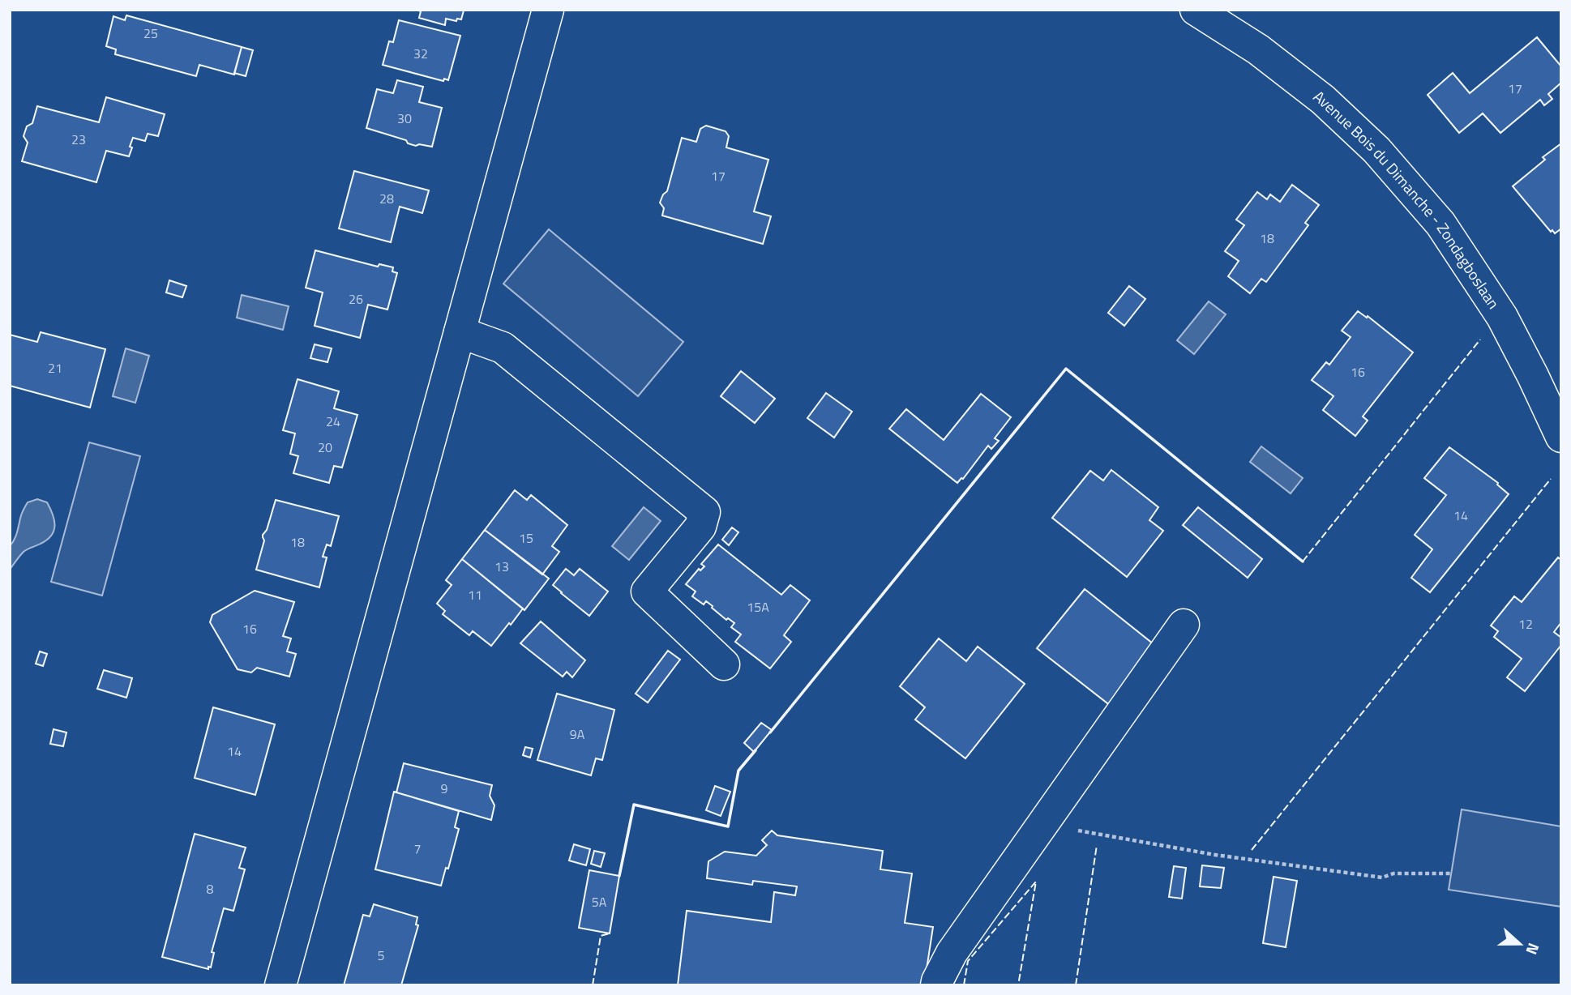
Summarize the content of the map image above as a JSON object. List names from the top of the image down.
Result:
{
  "streets": {
    "street": ["Avenue Bois du Dimanche - Zondagboslaan"]
  },
  "house_numbers": [
    "25",
    "32",
    "17",
    "30",
    "23",
    "17",
    "28",
    "18",
    "26",
    "21",
    "16",
    "24",
    "20",
    "14",
    "15",
    "18",
    "13",
    "11",
    "15A",
    "12",
    "16",
    "9A",
    "14",
    "9",
    "7",
    "8",
    "5A",
    "5"
  ],
  "north": "right"
}
